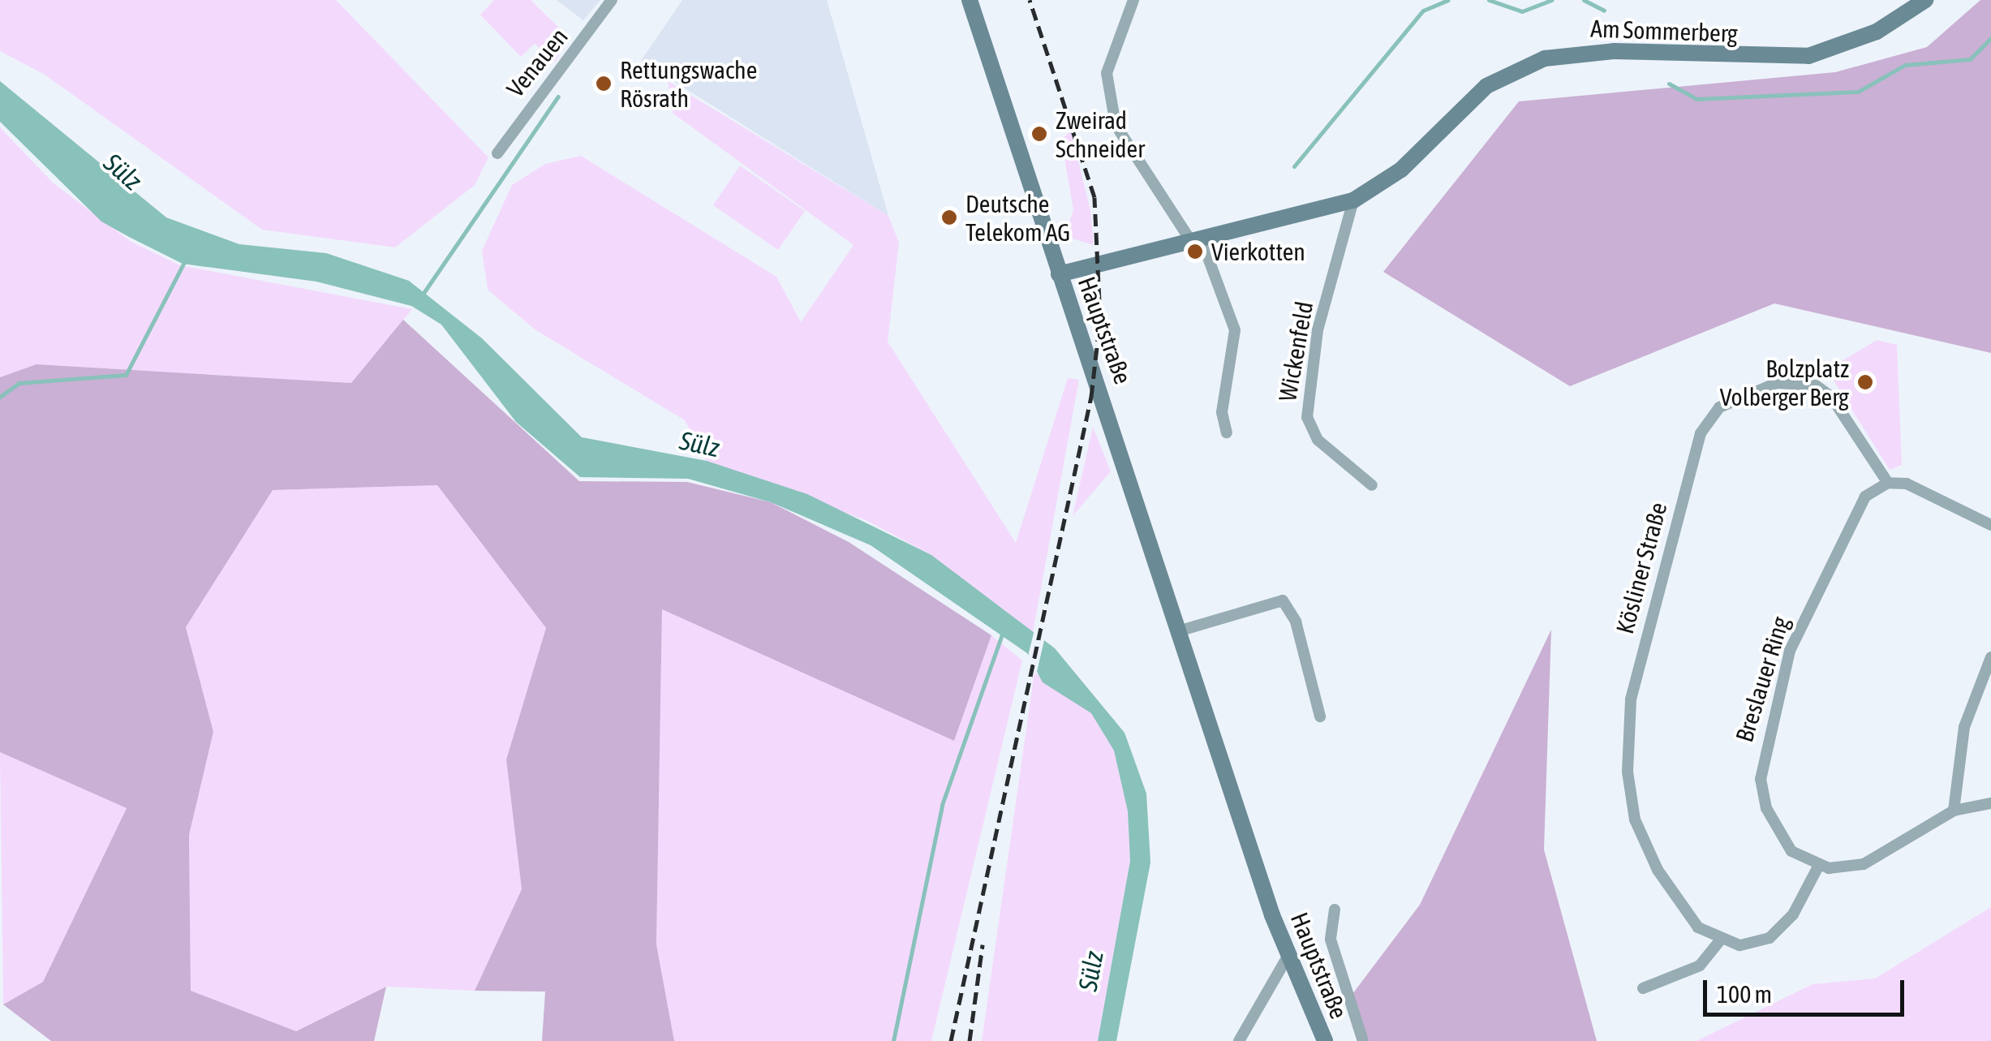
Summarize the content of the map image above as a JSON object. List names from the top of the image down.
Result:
{
  "streets": {
    "main road": ["Am Sommerberg", "Hauptstraße"],
    "street": [
      "Venauen",
      "Wickenfeld",
      "Kösliner Straße",
      "Breslauer Ring"
    ]
  },
  "crossings": [
    ["Am Sommerberg", "Hauptstraße"],
    ["Am Sommerberg", "Wickenfeld"],
    ["Kösliner Straße", "Breslauer Ring"]
  ],
  "water": ["Sülz"],
  "places": [
    "Rettungswache Rösrath",
    "Zweirad Schneider",
    "Deutsche Telekom AG",
    "Vierkotten",
    "Bolzplatz Volberger Berg"
  ],
  "scale_bar": "100 m"
}
